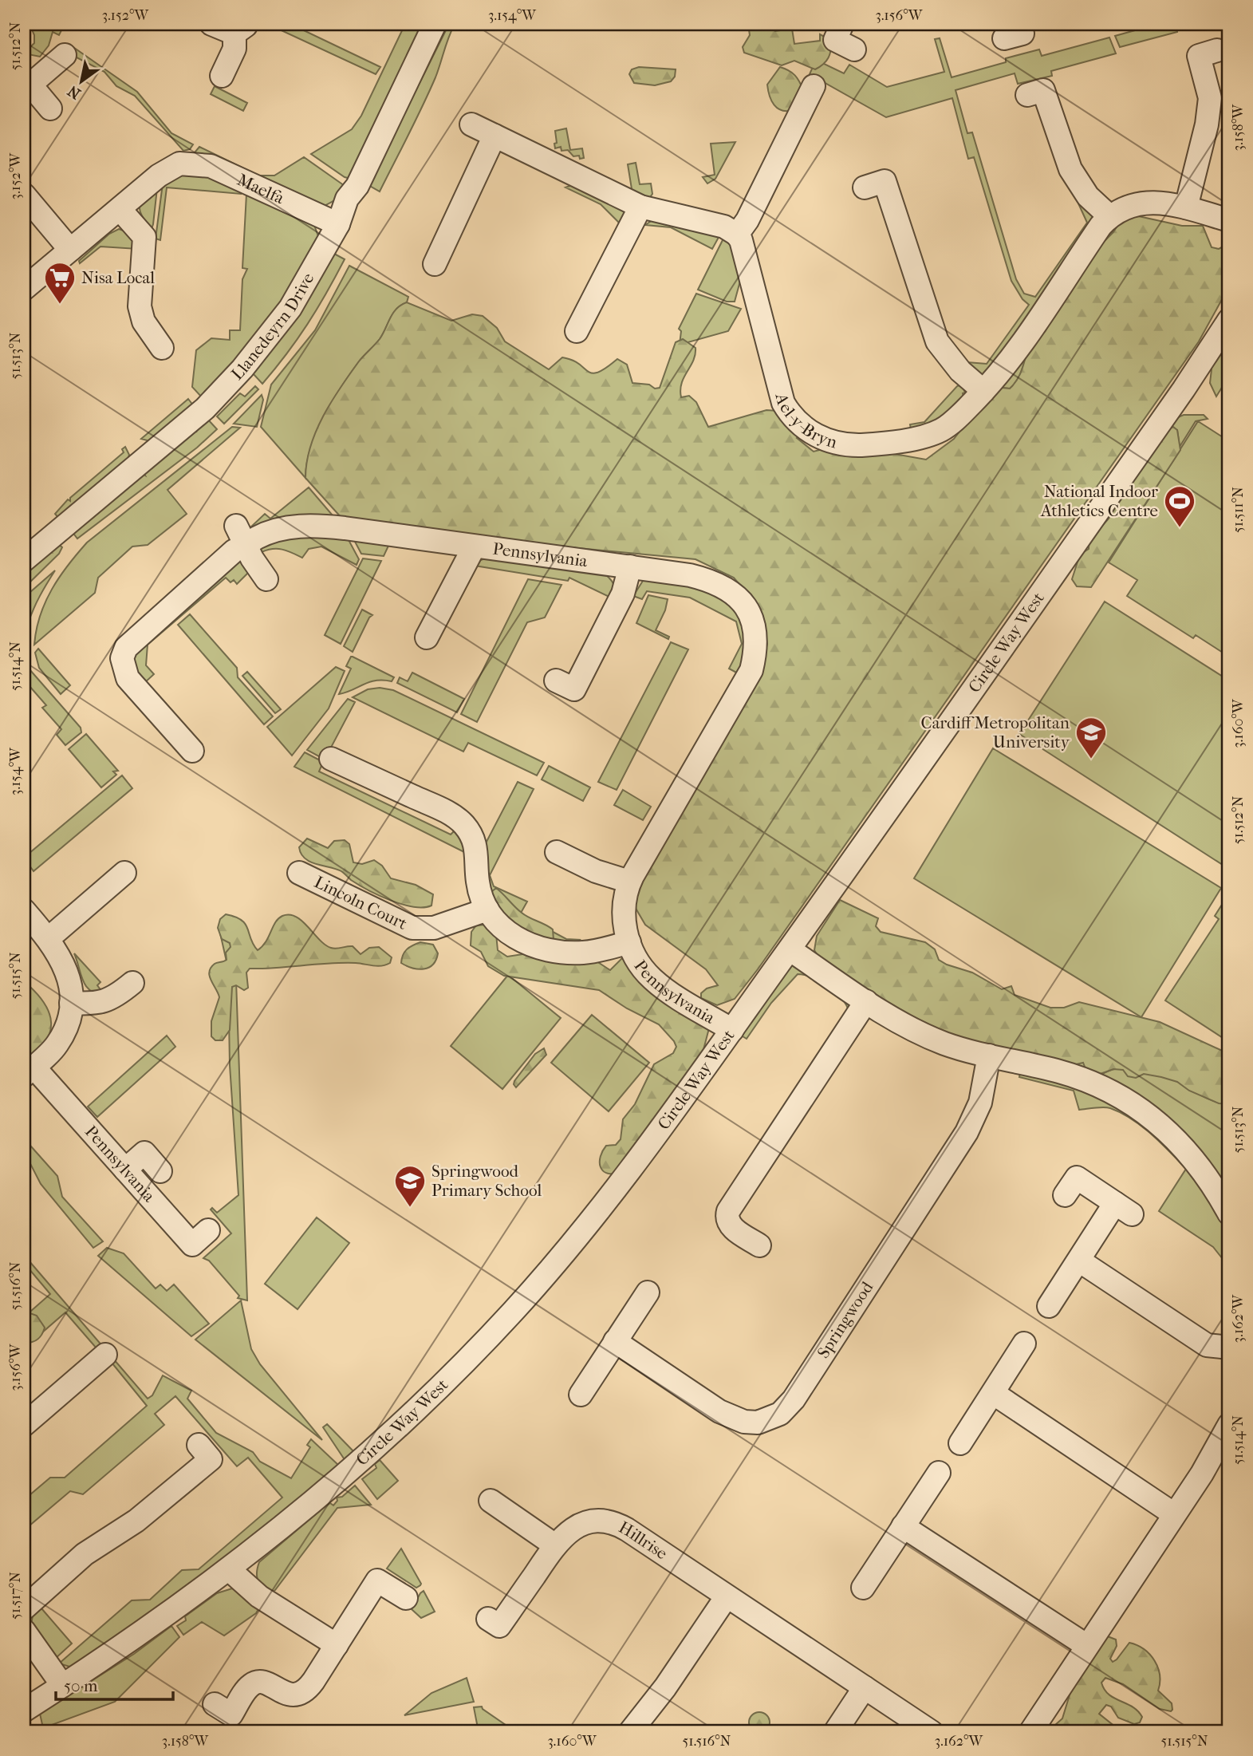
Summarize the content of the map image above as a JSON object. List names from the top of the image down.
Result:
{
  "streets": {
    "street": [
      "Maelfa",
      "Llanedeyrn Drive",
      "Ael-y-Bryn",
      "Pennsylvania",
      "Circle Way West",
      "Lincoln Court",
      "Springwood",
      "Hillrise"
    ]
  },
  "crossings": [
    ["Maelfa", "Llanedeyrn Drive"],
    ["Pennsylvania", "Circle Way West"],
    ["Pennsylvania", "Lincoln Court"]
  ],
  "places": {
    "supermarket": ["Nisa Local"],
    "sports": ["National Indoor Athletics Centre"],
    "school or university": ["Cardiff Metropolitan University", "Springwood Primary School"]
  },
  "scale_bar": "50 m",
  "north": "bottom left",
  "coordinates": [
    "3.152°W",
    "3.154°W",
    "3.156°W",
    "51.512°N",
    "3.158°W",
    "51.513°N",
    "51.511°N",
    "51.514°N",
    "3.160°W",
    "51.515°N",
    "51.516°N",
    "3.162°W",
    "51.517°N"
  ]
}
